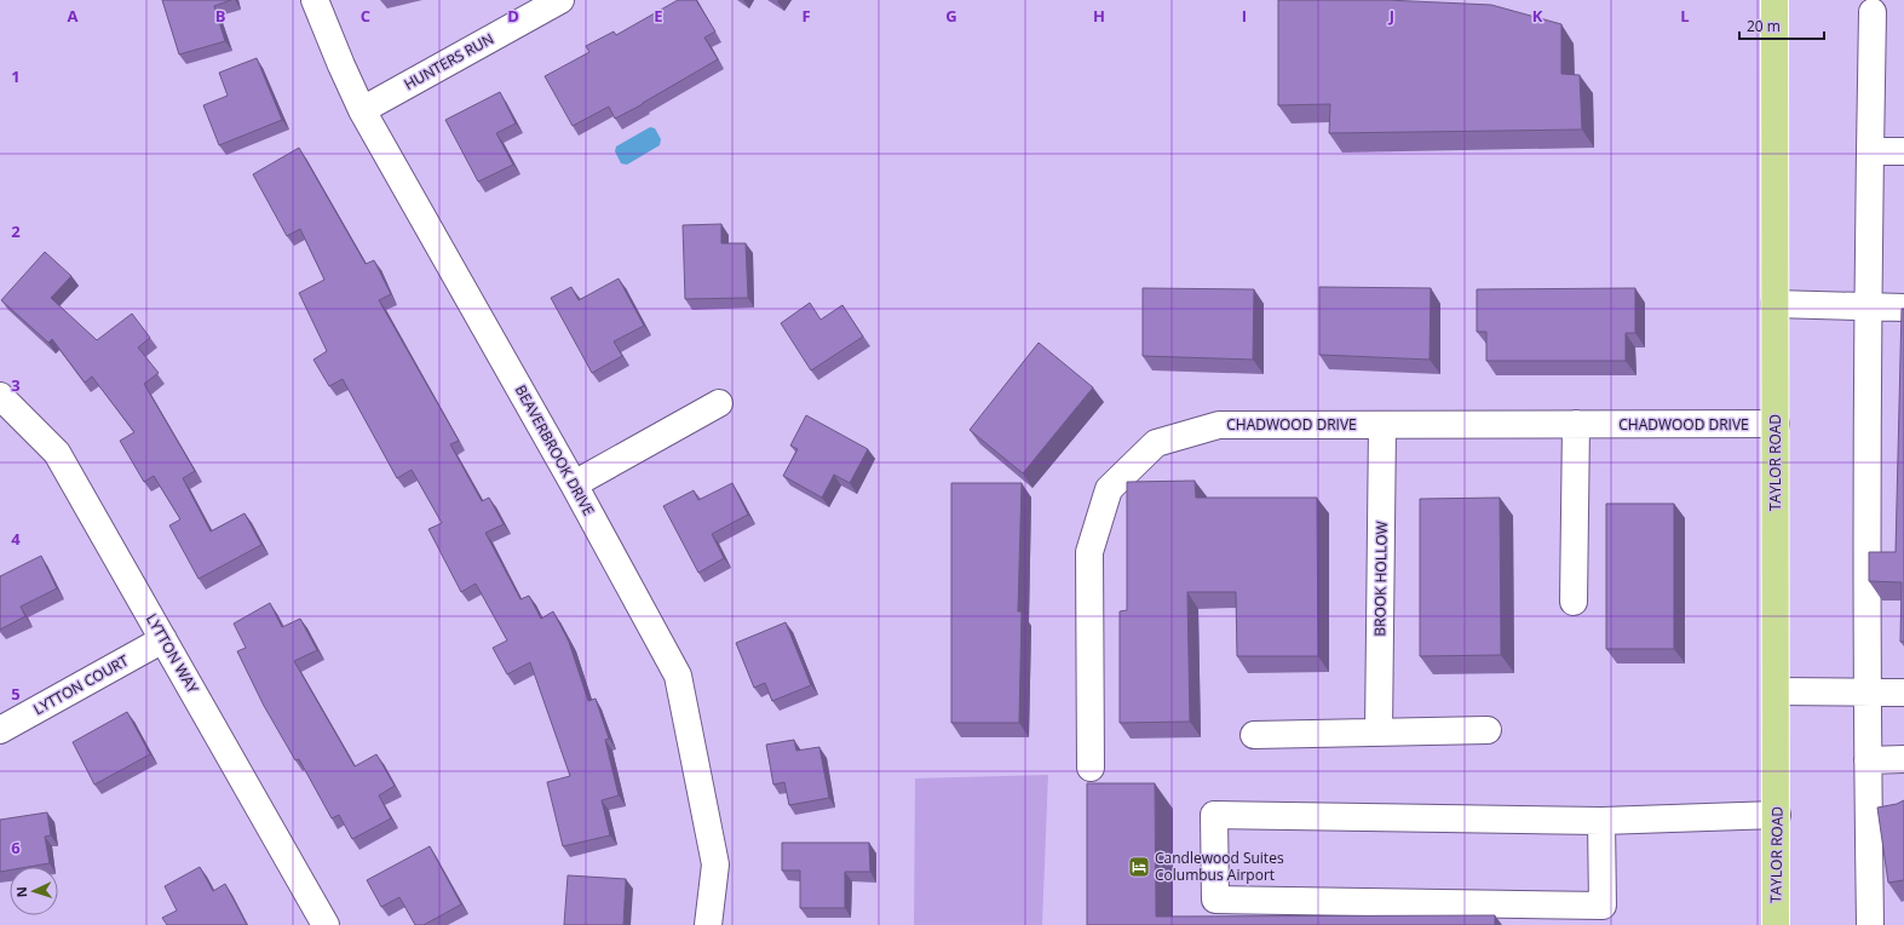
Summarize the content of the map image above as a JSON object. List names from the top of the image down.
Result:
{
  "streets": {
    "main road": ["TAYLOR ROAD"],
    "street": [
      "HUNTERS RUN",
      "CHADWOOD DRIVE",
      "BEAVERBROOK DRIVE",
      "BROOK HOLLOW",
      "LYTTON WAY",
      "LYTTON COURT"
    ]
  },
  "crossings": [
    ["HUNTERS RUN", "BEAVERBROOK DRIVE"],
    ["CHADWOOD DRIVE", "TAYLOR ROAD"],
    ["CHADWOOD DRIVE", "BROOK HOLLOW"],
    ["LYTTON WAY", "LYTTON COURT"]
  ],
  "places": {
    "hotel": ["Candlewood Suites Columbus Airport"]
  },
  "scale_bar": "20 m",
  "north": "left",
  "grid": {
    "columns": [
      "A",
      "B",
      "C",
      "D",
      "E",
      "F",
      "G",
      "H",
      "I",
      "J",
      "K",
      "L"
    ],
    "rows": [
      "1",
      "2",
      "3",
      "4",
      "5",
      "6"
    ]
  }
}
